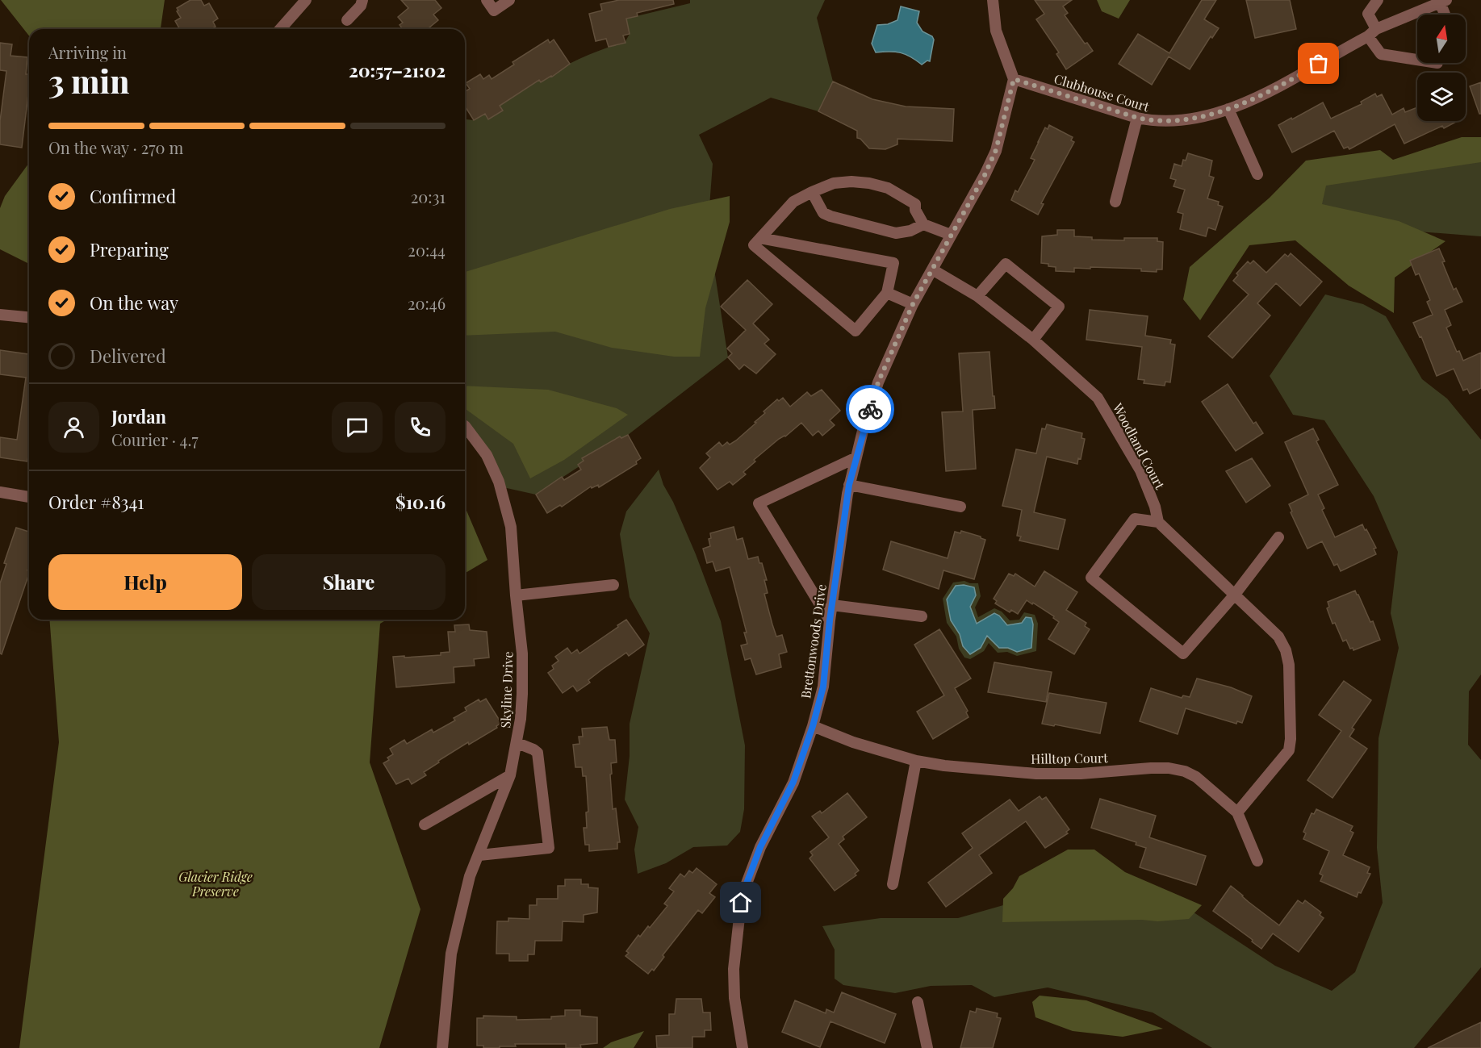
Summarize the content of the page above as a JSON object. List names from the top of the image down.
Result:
{
  "streets": {
    "street": [
      "Clubhouse Court",
      "Woodland Court",
      "Brettonwoods Drive",
      "Skyline Drive",
      "Hilltop Court"
    ]
  },
  "crossings": [
    ["Clubhouse Court", "Brettonwoods Drive"],
    ["Woodland Court", "Brettonwoods Drive"],
    ["Brettonwoods Drive", "Hilltop Court"]
  ],
  "parks": ["Glacier Ridge Preserve"],
  "north": "top",
  "page": {
    "heading": ["3 min", "Arriving in", "20:57–21:02"],
    "panel": [
      "Jordan",
      "Courier · 4.7",
      "Order #8341",
      "$10.16"
    ],
    "bar": "On the way · 270 m",
    "list": [
      ["Confirmed", "20:31"],
      ["Preparing", "20:44"],
      ["On the way", "20:46"],
      "Delivered"
    ],
    "buttons": ["Help", "Share"]
  }
}
